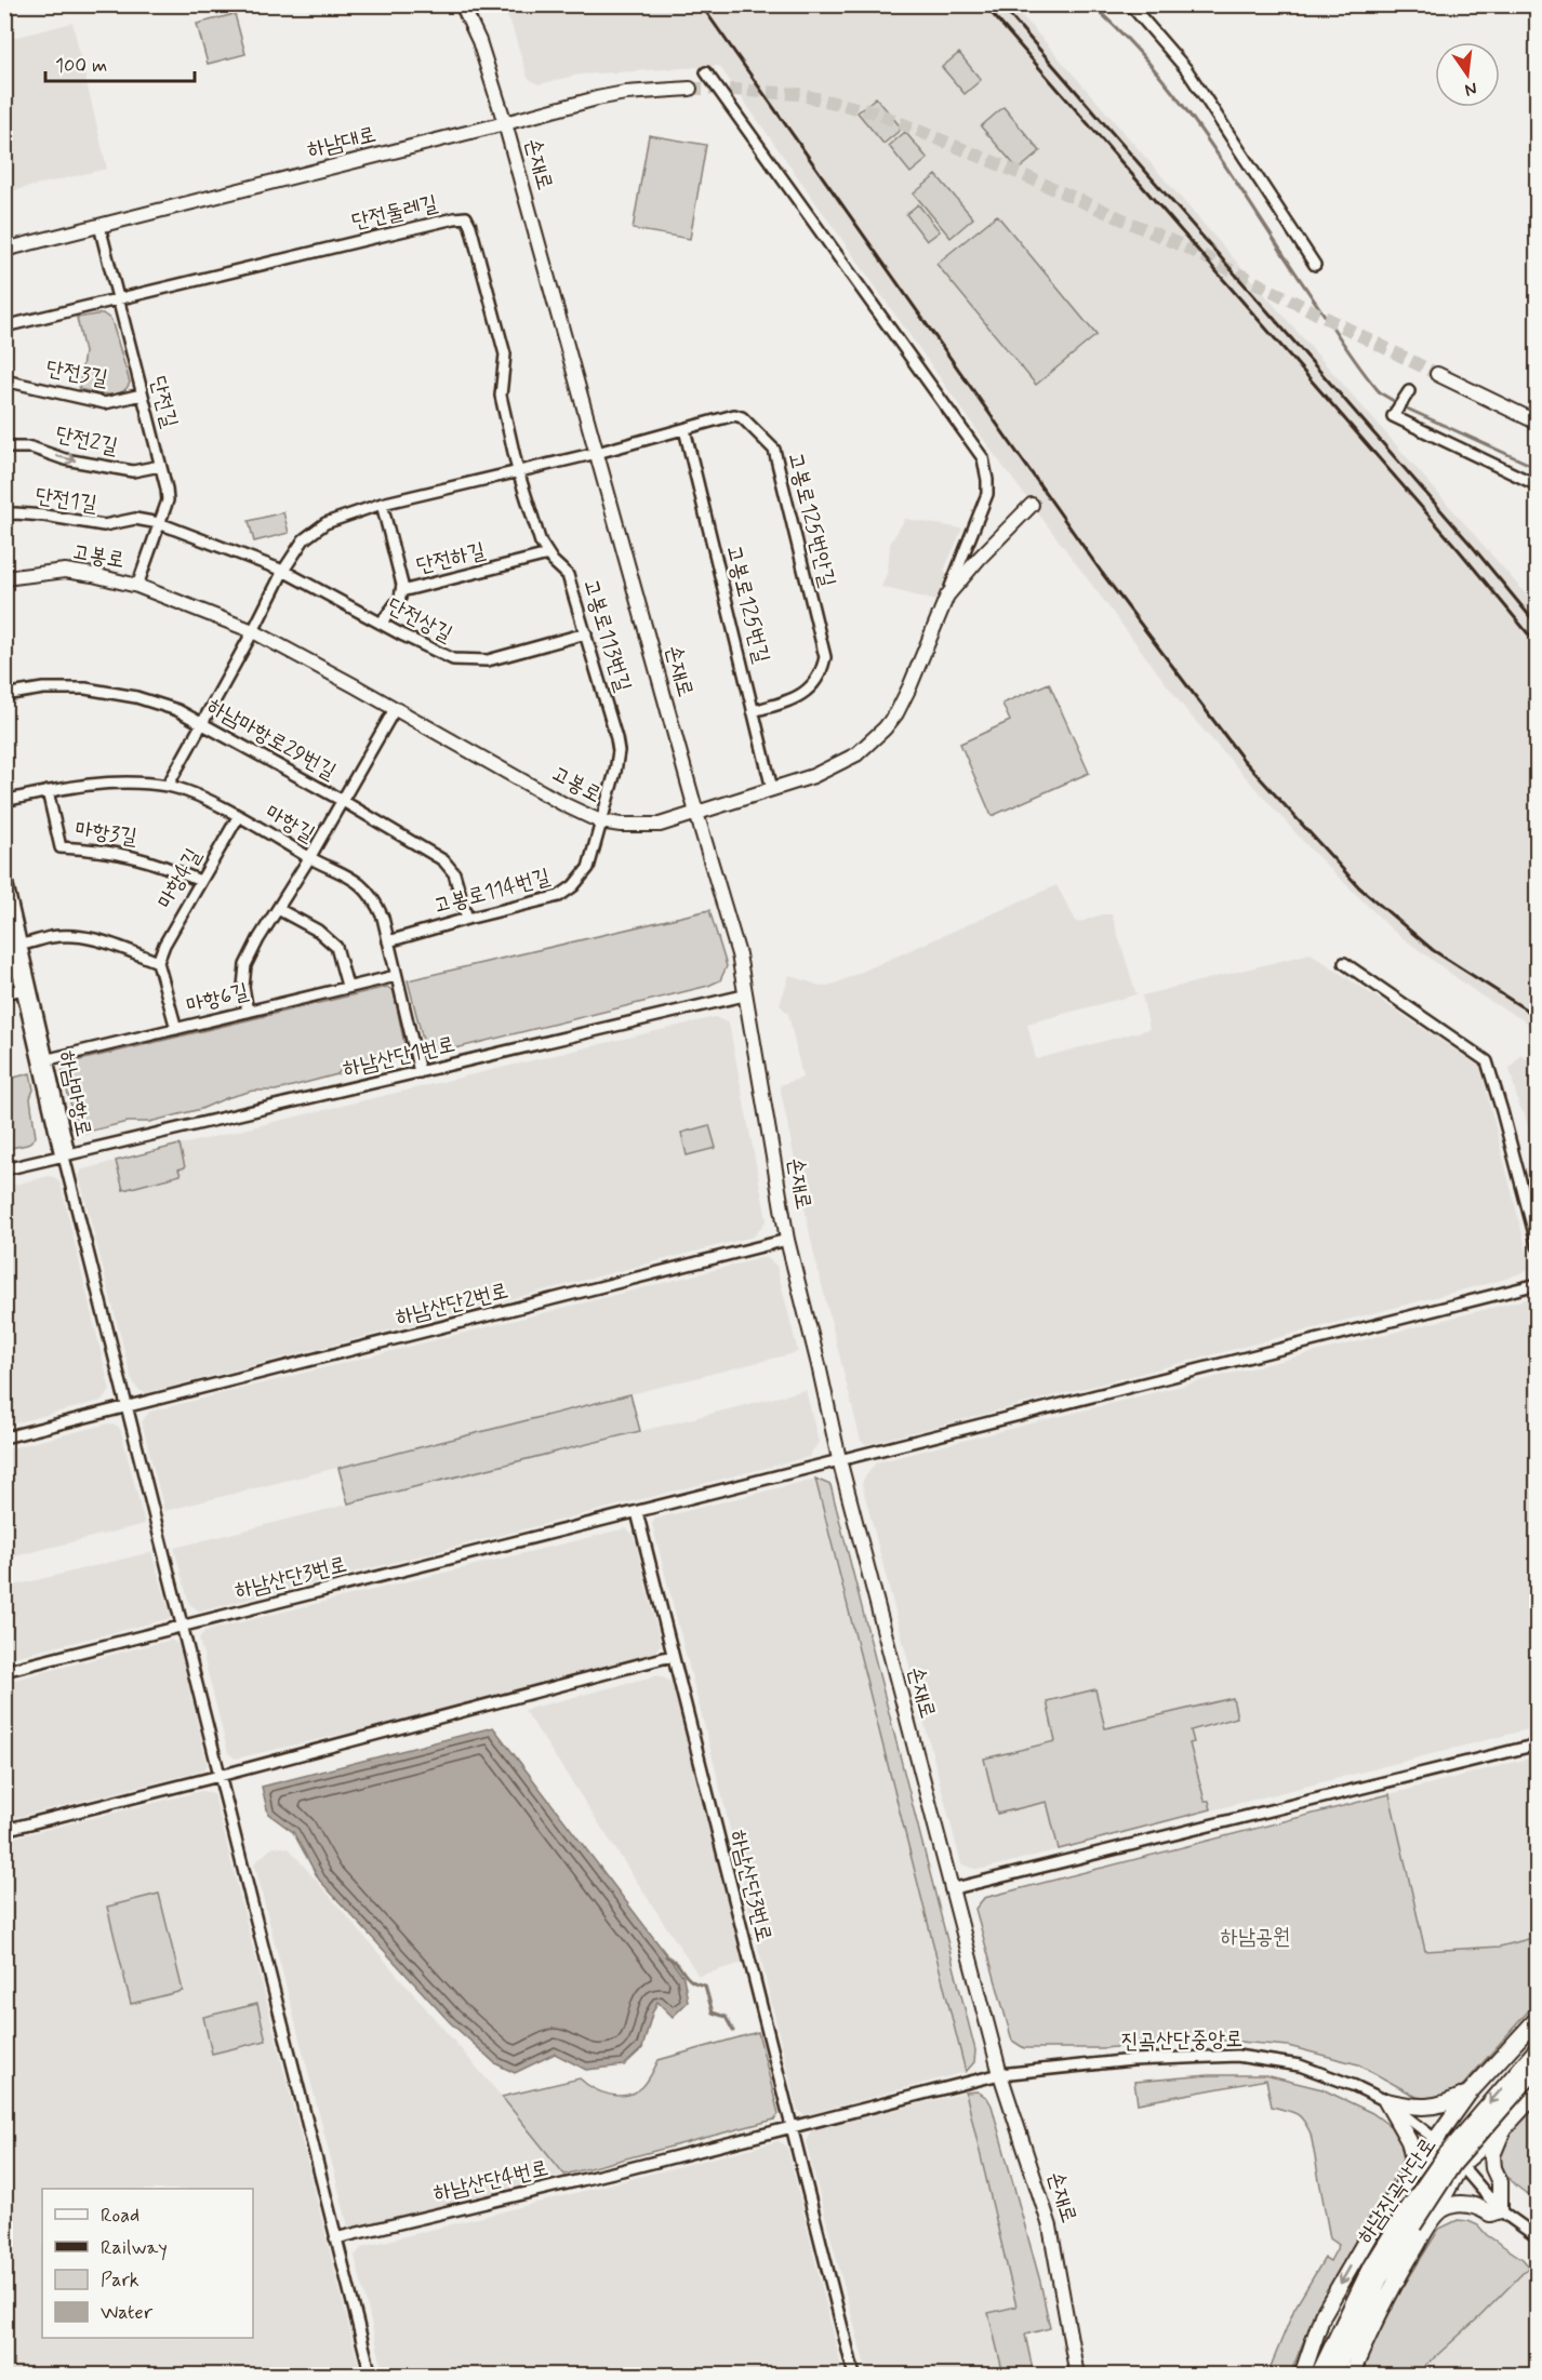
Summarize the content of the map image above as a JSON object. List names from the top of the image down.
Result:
{
  "streets": {
    "highway": ["하남진곡산단로"],
    "main road": ["하남대로", "손재로", "고봉로"],
    "street": [
      "단전둘레길",
      "단전3길",
      "단전길",
      "단전2길",
      "단전1길",
      "고봉로125번안길",
      "단전하길",
      "고봉로125번길",
      "단전상길",
      "고봉로113번길",
      "하남마항로29번길",
      "마항길",
      "마항3길",
      "마항4길",
      "고봉로114번길",
      "마항6길",
      "하남산단1번로",
      "하남마항로",
      "하남산단2번로",
      "하남산단3번로",
      "진곡산단중앙로",
      "하남산단4번로"
    ]
  },
  "crossings": [
    ["하남대로", "손재로"],
    ["하남대로", "단전길"],
    ["손재로", "고봉로125번안길"],
    ["손재로", "고봉로"],
    ["손재로", "하남산단1번로"],
    ["손재로", "하남산단2번로"],
    ["손재로", "하남산단3번로"],
    ["손재로", "진곡산단중앙로"],
    ["손재로", "하남산단4번로"],
    ["단전둘레길", "단전길"],
    ["단전둘레길", "고봉로113번길"],
    ["단전3길", "단전길"],
    ["단전길", "단전2길"],
    ["단전길", "단전1길"],
    ["단전길", "고봉로"],
    ["단전1길", "단전상길"],
    ["고봉로125번안길", "고봉로125번길"],
    ["고봉로", "고봉로125번길"],
    ["고봉로", "고봉로113번길"],
    ["고봉로", "고봉로114번길"],
    ["단전하길", "단전상길"],
    ["단전하길", "고봉로113번길"],
    ["단전상길", "고봉로113번길"],
    ["고봉로113번길", "고봉로114번길"],
    ["하남마항로29번길", "고봉로114번길"],
    ["마항길", "마항3길"],
    ["마항길", "마항4길"],
    ["마항길", "고봉로114번길"],
    ["마항길", "마항6길"],
    ["마항길", "하남산단1번로"],
    ["마항3길", "마항4길"],
    ["마항6길", "하남마항로"],
    ["하남산단1번로", "하남마항로"],
    ["하남산단3번로", "하남산단4번로"],
    ["진곡산단중앙로", "하남산단4번로"]
  ],
  "one_way": ["단전2길"],
  "parks": ["하남공원"],
  "legend": [
    "Road",
    "Railway",
    "Park",
    "Water"
  ],
  "scale_bar": "100 m",
  "north": "bottom"
}
